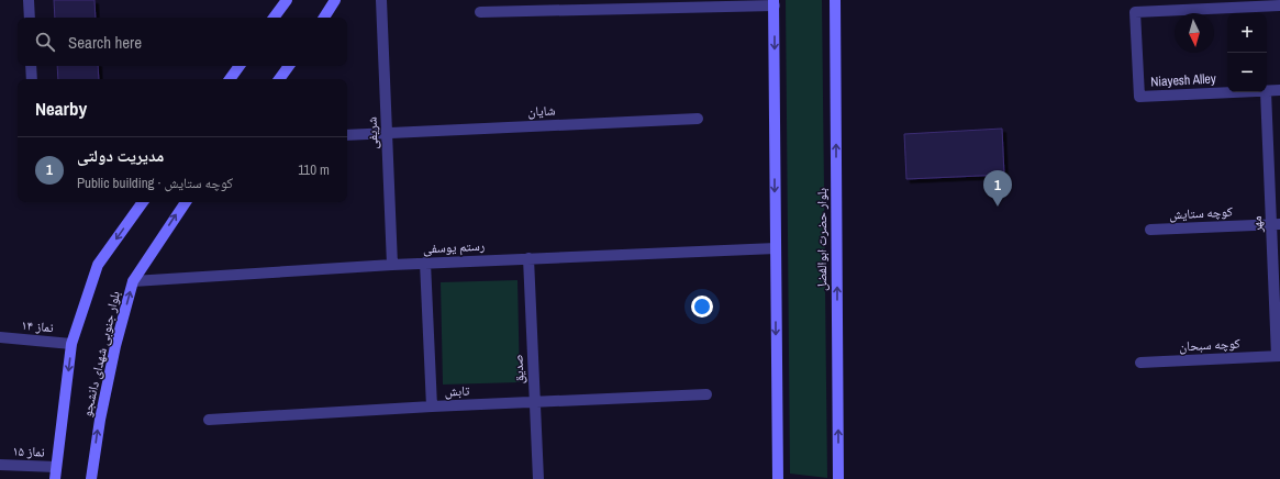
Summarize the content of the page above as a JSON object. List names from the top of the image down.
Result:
{
  "streets": {
    "main road": ["بلوار حضرت ابوالفضل", "بلوار جنوبی شهدای دانشجو"],
    "street": [
      "Niayesh Alley",
      "شایان",
      "شریفی",
      "کوچه ستایش",
      "مهر",
      "رستم یوسفی",
      "نماز ۱۴",
      "کوچه سبحان",
      "صدیق",
      "تابش",
      "نماز ۱۵"
    ]
  },
  "crossings": [
    ["شایان", "شریفی"],
    ["شریفی", "رستم یوسفی"],
    ["کوچه ستایش", "مهر"],
    ["مهر", "کوچه سبحان"],
    ["رستم یوسفی", "بلوار جنوبی شهدای دانشجو"],
    ["رستم یوسفی", "صدیق"],
    ["نماز ۱۴", "بلوار جنوبی شهدای دانشجو"],
    ["بلوار جنوبی شهدای دانشجو", "نماز ۱۵"],
    ["صدیق", "تابش"]
  ],
  "north": "bottom",
  "page": {
    "map_buttons": ["+", "−"],
    "search": "Search here",
    "heading": "Nearby",
    "list": [
      {
        "mark": "1",
        "name": "مدیریت دولتی",
        "note": "Public building · کوچه ستایش",
        "value": "110 m"
      }
    ],
    "pins": "1"
  }
}
